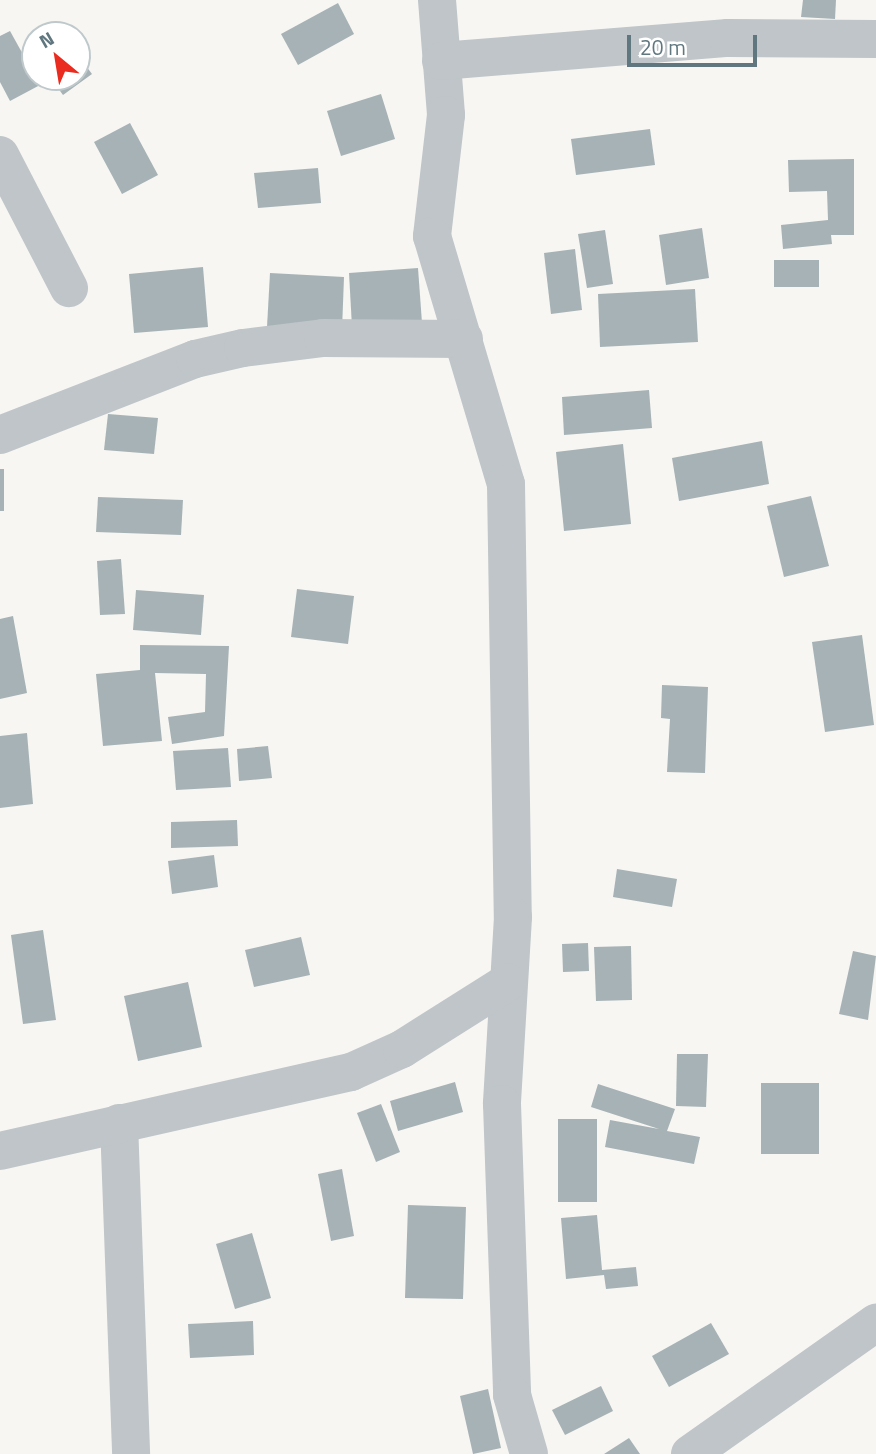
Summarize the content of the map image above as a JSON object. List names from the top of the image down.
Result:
{
  "scale_bar": "20 m",
  "north": "top left"
}
